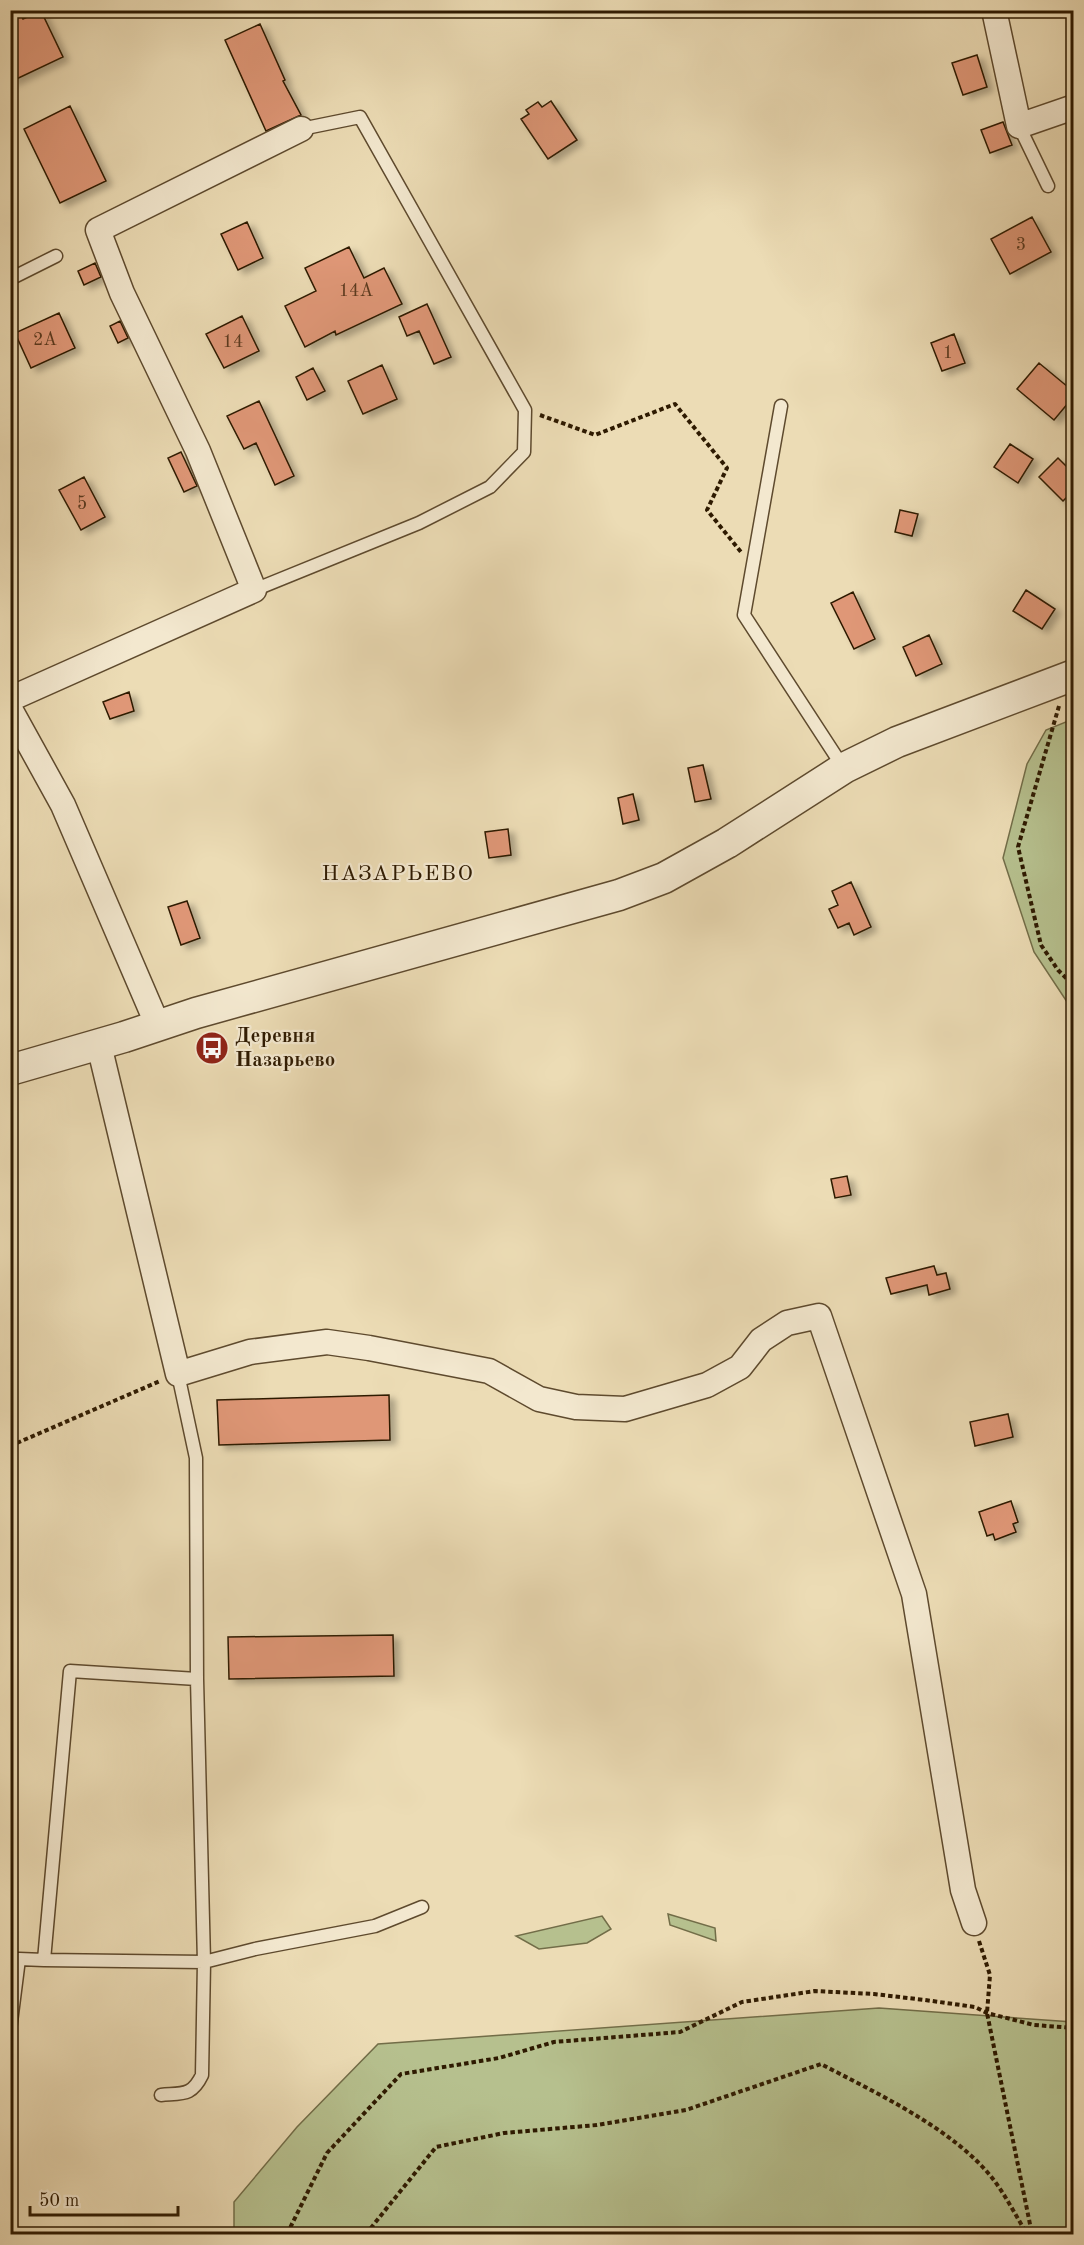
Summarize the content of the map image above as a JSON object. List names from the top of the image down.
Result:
{
  "districts": ["НАЗАРЬЕВО"],
  "places": {
    "bus stop": ["Деревня Назарьево"]
  },
  "house_numbers": [
    "3",
    "14А",
    "2А",
    "14",
    "1",
    "5"
  ],
  "scale_bar": "50 m"
}
